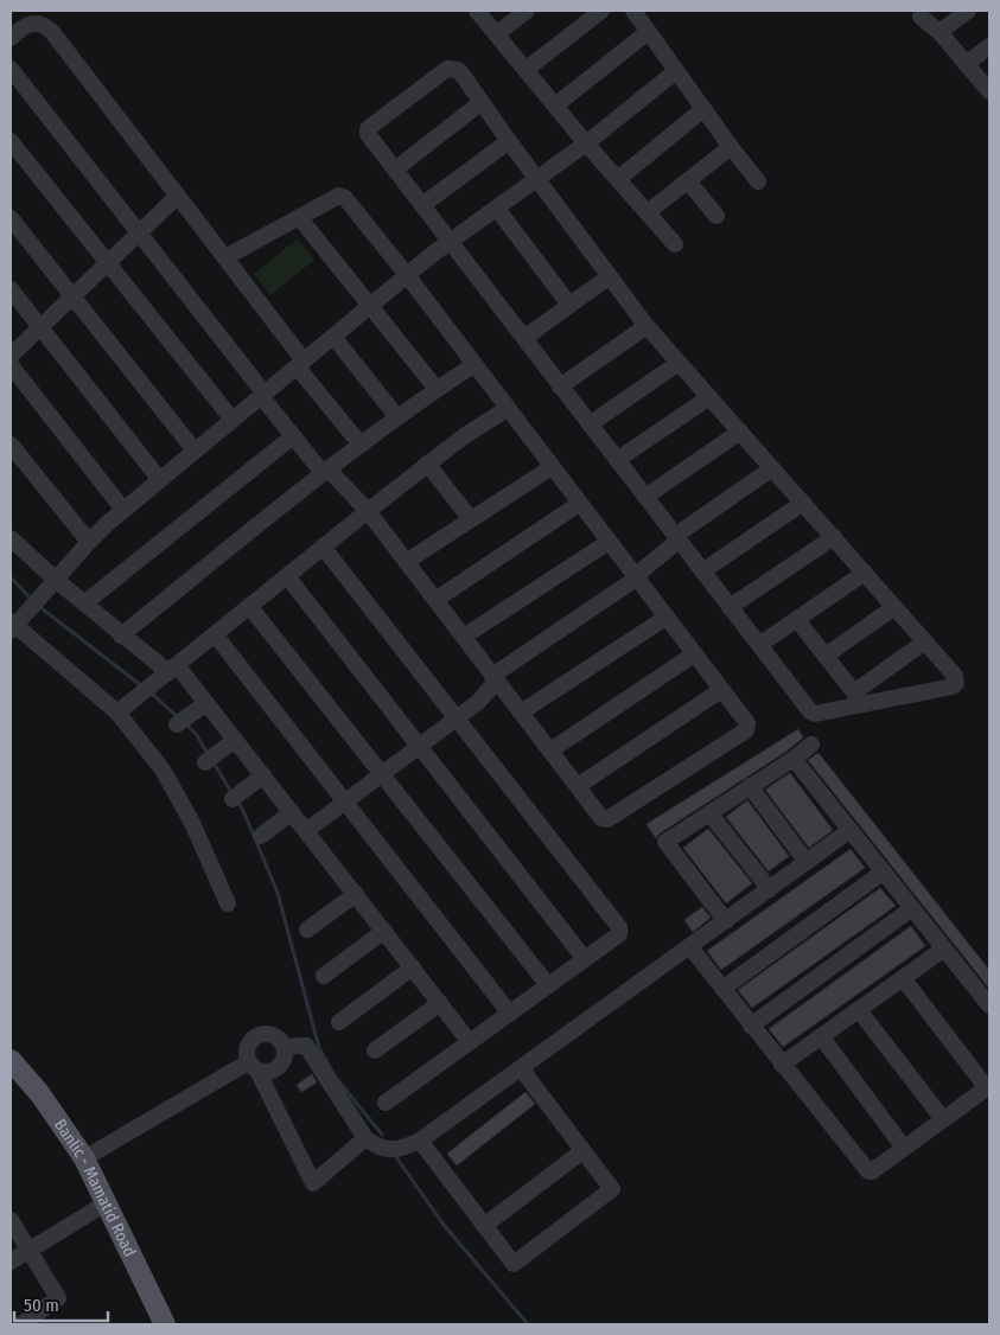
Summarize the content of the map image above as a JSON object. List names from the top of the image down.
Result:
{
  "streets": {
    "main road": ["Banlic - Mamatid Road"]
  },
  "scale_bar": "50 m"
}
